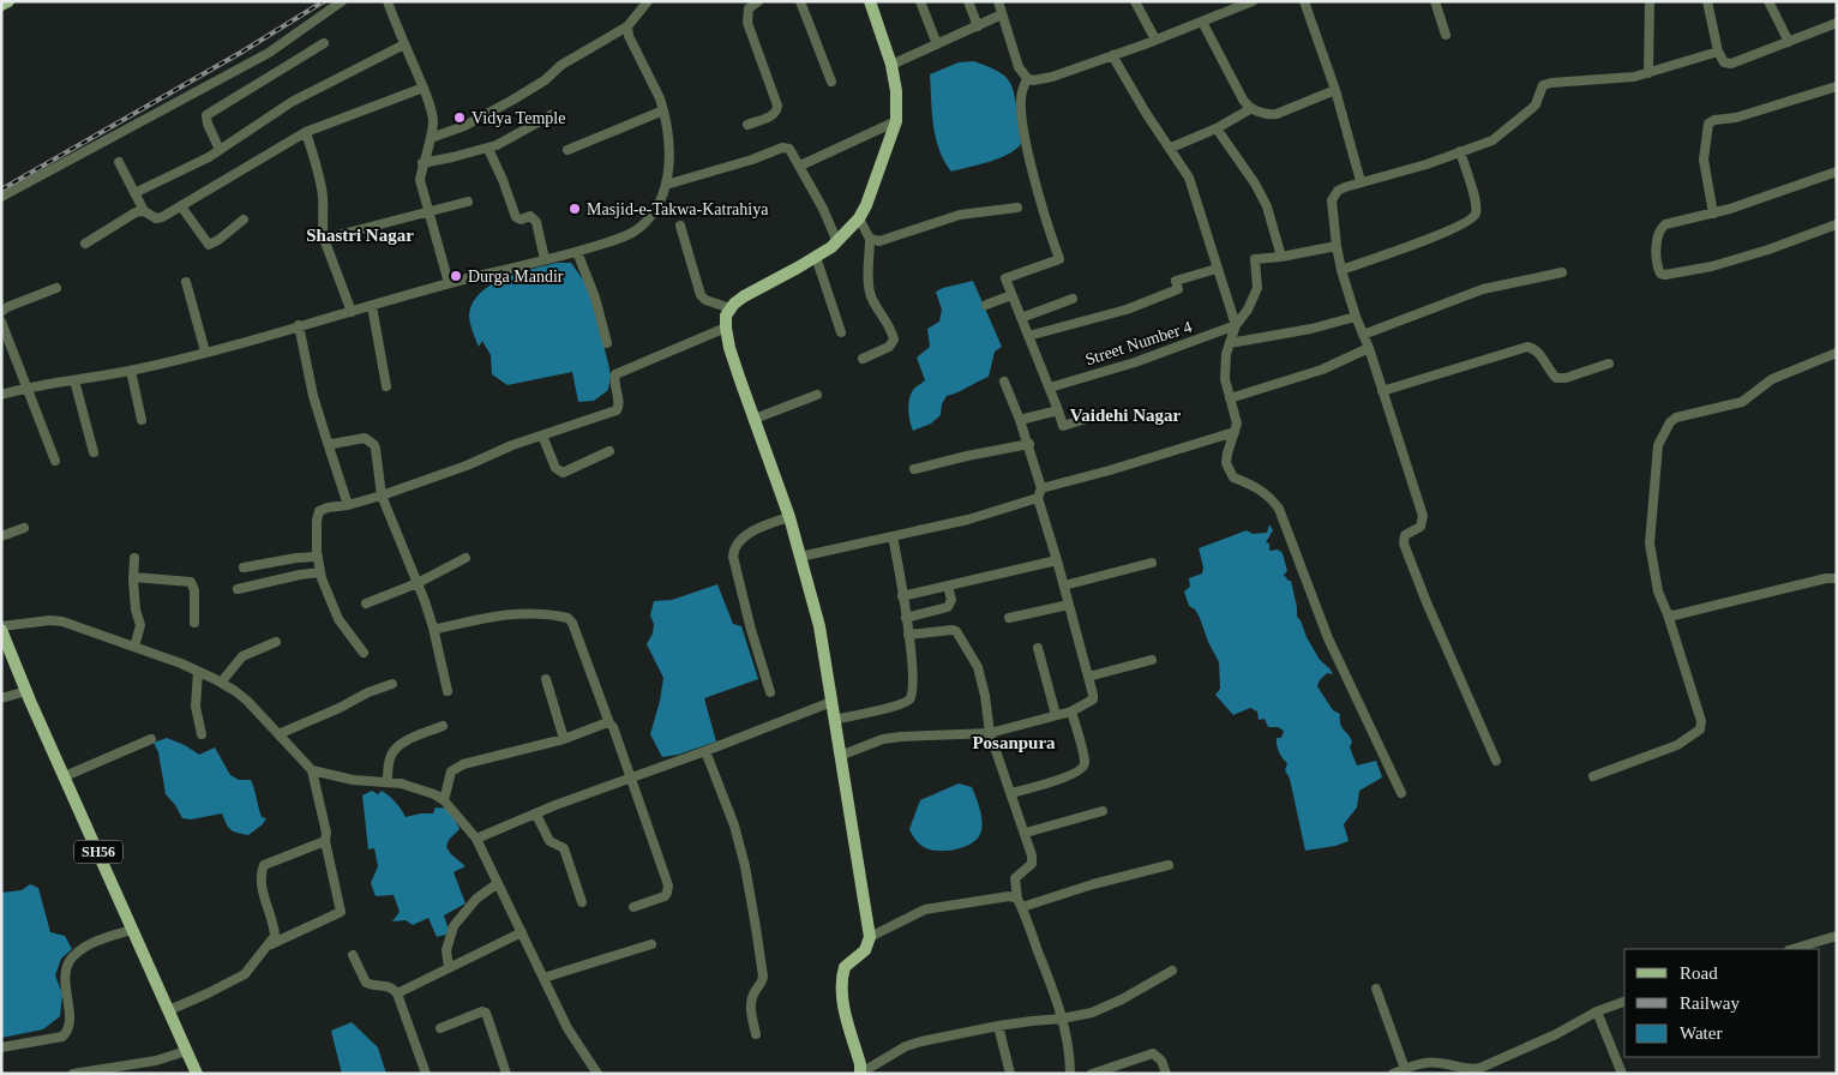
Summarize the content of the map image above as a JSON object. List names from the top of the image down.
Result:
{
  "streets": {
    "main road": ["SH56"],
    "street": ["Street Number 4"]
  },
  "districts": ["Shastri Nagar", "Vaidehi Nagar", "Posanpura"],
  "places": ["Vidya Temple", "Masjid-e-Takwa-Katrahiya", "Durga Mandir"],
  "legend": ["Road", "Railway", "Water"]
}
